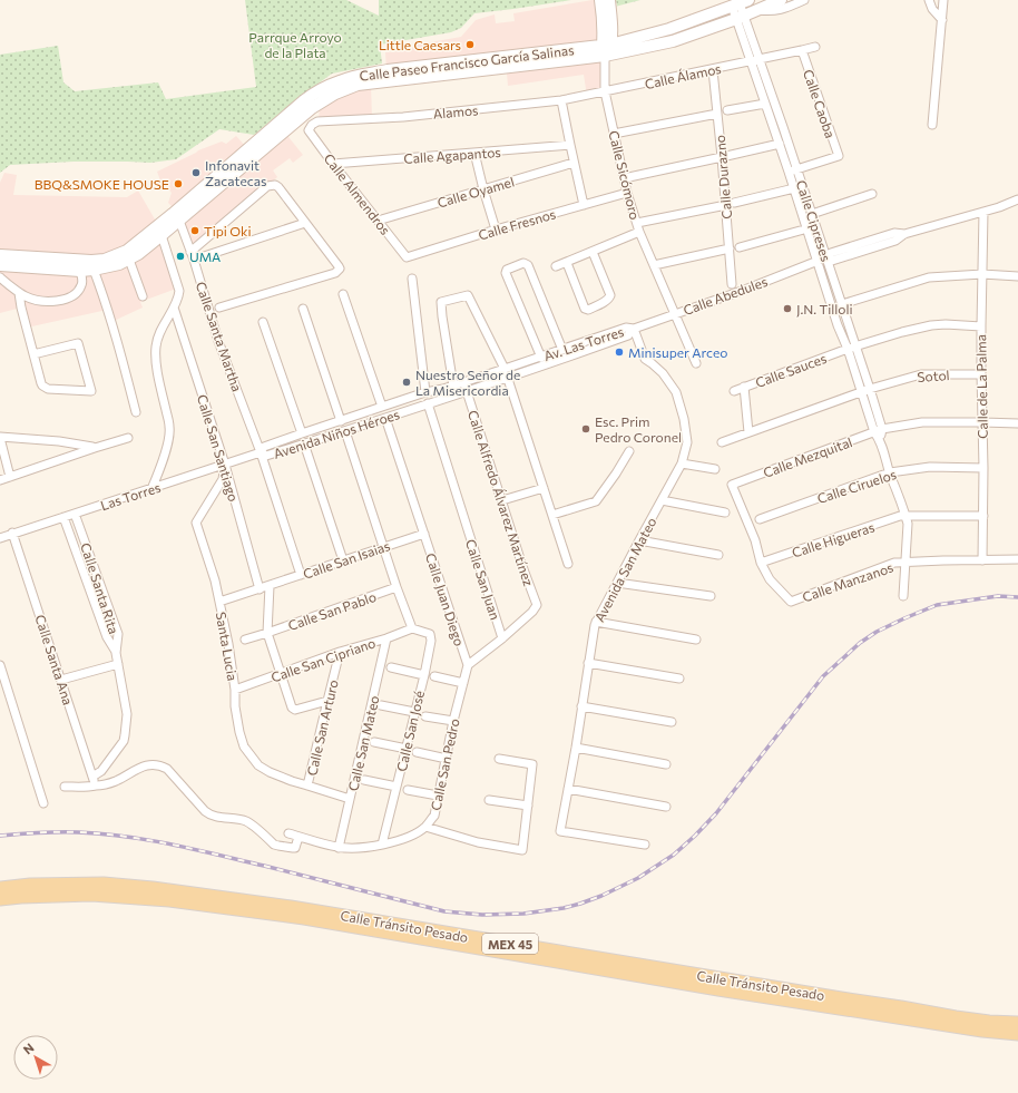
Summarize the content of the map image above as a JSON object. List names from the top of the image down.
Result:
{
  "streets": {
    "main road": ["Calle Paseo Francisco García Salinas", "Calle Tránsito Pesado", "MEX 45"],
    "street": [
      "Calle Álamos",
      "Calle Caoba",
      "Alamos",
      "Calle Agapantos",
      "Calle Sicómoro",
      "Calle Durazno",
      "Calle Oyamel",
      "Calle Almendros",
      "Calle Cipreses",
      "Calle Fresnos",
      "Calle Abedules",
      "Calle Santa Martha",
      "Av. Las Torres",
      "Calle Sauces",
      "Sotol",
      "Calle de La Palma",
      "Avenida Niños Héroes",
      "Calle San Santiago",
      "Calle Mezquital",
      "Calle Ciruelos",
      "Las Torres",
      "Calle Alfredo Álvarez Martínez",
      "Calle Higueras",
      "Calle San Isaias",
      "Avenida San Mateo",
      "Calle San Juan",
      "Calle Manzanos",
      "Calle Santa Rita",
      "Calle Juan Diego",
      "Calle San Pablo",
      "Santa Lucia",
      "Calle Santa Ana",
      "Calle San Cipriano",
      "Calle San Arturo",
      "Calle San José",
      "Calle San Mateo",
      "Calle San Pedro"
    ]
  },
  "crossings": [
    ["Calle Paseo Francisco García Salinas", "Calle Sicómoro"],
    ["Calle Paseo Francisco García Salinas", "Calle Cipreses"],
    ["Calle Paseo Francisco García Salinas", "Calle Santa Martha"],
    ["Calle Álamos", "Calle Caoba"],
    ["Calle Álamos", "Alamos"],
    ["Calle Álamos", "Calle Sicómoro"],
    ["Calle Álamos", "Calle Durazno"],
    ["Calle Álamos", "Calle Cipreses"],
    ["Calle Caoba", "Calle Cipreses"],
    ["Alamos", "Calle Sicómoro"],
    ["Alamos", "Calle Almendros"],
    ["Calle Agapantos", "Calle Almendros"],
    ["Calle Sicómoro", "Calle Fresnos"],
    ["Calle Sicómoro", "Calle Abedules"],
    ["Calle Oyamel", "Calle Almendros"],
    ["Calle Almendros", "Calle Fresnos"],
    ["Calle Cipreses", "Calle Abedules"],
    ["Calle Cipreses", "Calle Sauces"],
    ["Calle Cipreses", "Sotol"],
    ["Calle Cipreses", "Calle Mezquital"],
    ["Calle Cipreses", "Calle Ciruelos"],
    ["Calle Cipreses", "Calle Higueras"],
    ["Calle Cipreses", "Calle Manzanos"],
    ["Calle Abedules", "Av. Las Torres"],
    ["Calle Abedules", "Calle de La Palma"],
    ["Calle Abedules", "Avenida San Mateo"],
    ["Calle Santa Martha", "Avenida Niños Héroes"],
    ["Calle Santa Martha", "Las Torres"],
    ["Calle Santa Martha", "Calle San Isaias"],
    ["Av. Las Torres", "Avenida Niños Héroes"],
    ["Av. Las Torres", "Calle Alfredo Álvarez Martínez"],
    ["Av. Las Torres", "Avenida San Mateo"],
    ["Av. Las Torres", "Calle San Juan"],
    ["Calle Sauces", "Calle de La Palma"],
    ["Sotol", "Calle de La Palma"],
    ["Calle de La Palma", "Calle Ciruelos"],
    ["Calle de La Palma", "Calle Higueras"],
    ["Calle de La Palma", "Calle Manzanos"],
    ["Avenida Niños Héroes", "Las Torres"],
    ["Avenida Niños Héroes", "Calle San Juan"],
    ["Avenida Niños Héroes", "Calle Juan Diego"],
    ["Calle San Santiago", "Las Torres"],
    ["Calle San Santiago", "Calle San Isaias"],
    ["Calle San Santiago", "Santa Lucia"],
    ["Calle Mezquital", "Calle Higueras"],
    ["Calle Mezquital", "Calle Manzanos"],
    ["Las Torres", "Calle Santa Rita"],
    ["Las Torres", "Santa Lucia"],
    ["Las Torres", "Calle Santa Ana"],
    ["Calle Alfredo Álvarez Martínez", "Calle San Juan"],
    ["Calle Higueras", "Calle Manzanos"],
    ["Calle San Isaias", "Calle Juan Diego"],
    ["Calle San Isaias", "Santa Lucia"],
    ["Calle Juan Diego", "Calle San Pedro"],
    ["Santa Lucia", "Calle San Cipriano"],
    ["Calle San Cipriano", "Calle San Arturo"],
    ["Calle San Cipriano", "Calle San José"],
    ["Calle San Cipriano", "Calle San Mateo"],
    ["Calle San Arturo", "Calle San Mateo"],
    ["Calle San José", "Calle San Pedro"],
    ["Calle San Mateo", "Calle San Pedro"]
  ],
  "parks": ["Parrque Arroyo de la Plata"],
  "places": [
    "Little Caesars",
    "Infonavit Zacatecas",
    "BBQ&SMOKE HOUSE",
    "Tipi Oki",
    "UMA",
    "J.N. Tilloli",
    "Minisuper Arceo",
    "Nuestro Señor de La Misericordia",
    "Esc. Prim Pedro Coronel"
  ],
  "north": "top left"
}
